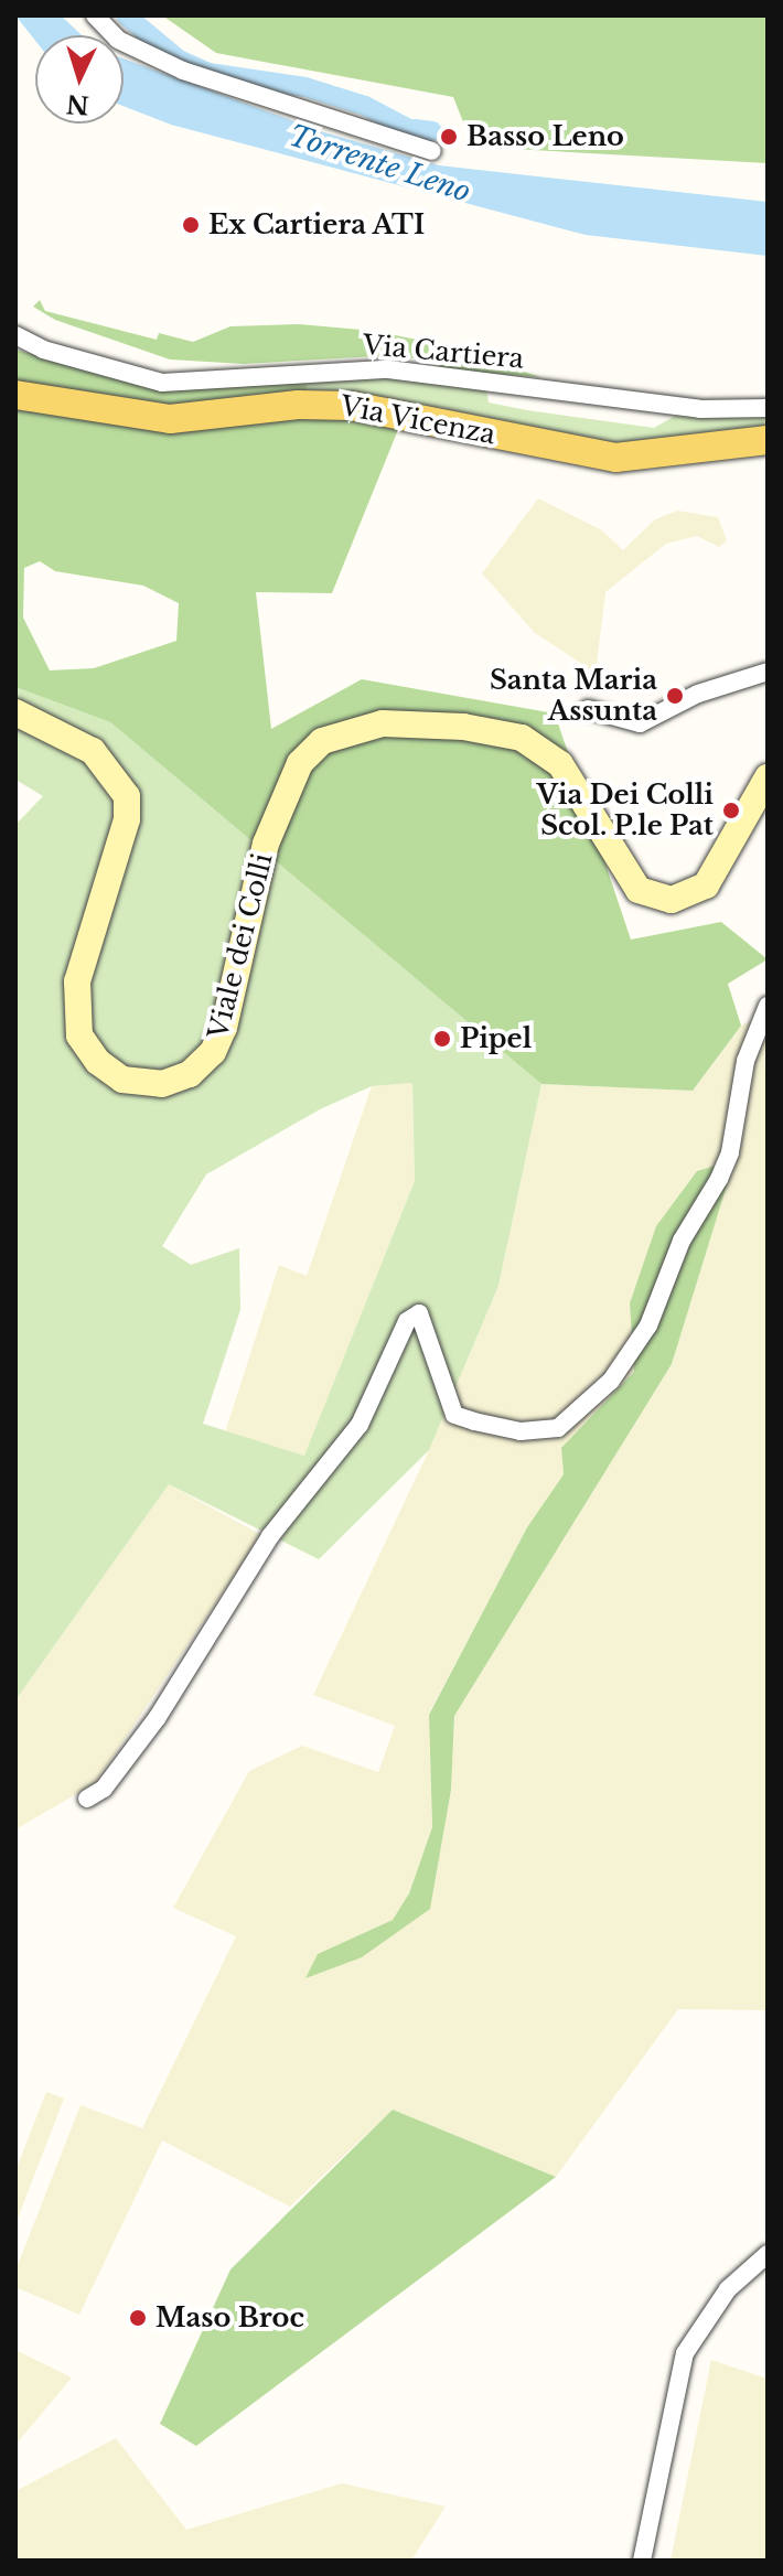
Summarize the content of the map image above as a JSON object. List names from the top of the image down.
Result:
{
  "streets": {
    "main road": ["Via Vicenza", "Viale dei Colli"],
    "street": ["Via Cartiera"]
  },
  "water": ["Torrente Leno"],
  "places": [
    "Basso Leno",
    "Ex Cartiera ATI",
    "Santa Maria Assunta",
    "Via Dei Colli Scol. P.le Pat",
    "Pipel",
    "Maso Broc"
  ],
  "north": "bottom"
}
